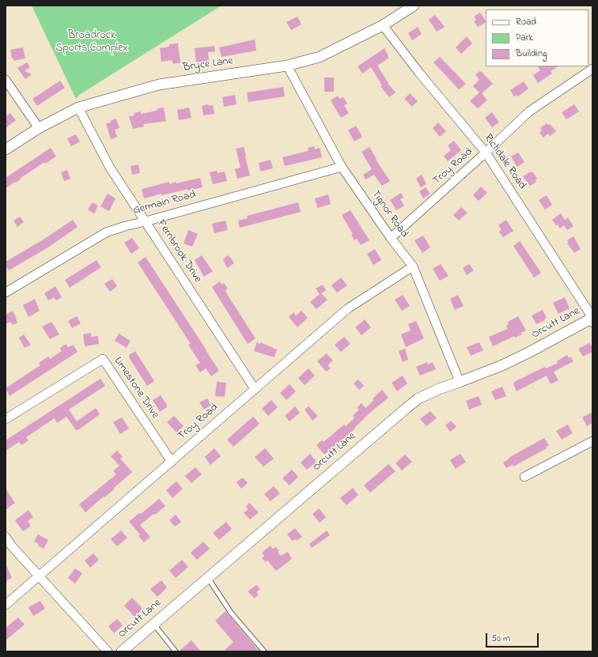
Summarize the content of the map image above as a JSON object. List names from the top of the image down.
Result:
{
  "streets": {
    "street": [
      "Bryce Lane",
      "Richdale Road",
      "Troy Road",
      "Germain Road",
      "Tignor Road",
      "Fernbrook Drive",
      "Orcutt Lane",
      "Limestone Drive"
    ]
  },
  "crossings": [
    ["Bryce Lane", "Richdale Road"],
    ["Bryce Lane", "Tignor Road"],
    ["Bryce Lane", "Fernbrook Drive"],
    ["Richdale Road", "Troy Road"],
    ["Richdale Road", "Orcutt Lane"],
    ["Troy Road", "Tignor Road"],
    ["Troy Road", "Fernbrook Drive"],
    ["Troy Road", "Limestone Drive"],
    ["Germain Road", "Tignor Road"],
    ["Germain Road", "Fernbrook Drive"],
    ["Tignor Road", "Orcutt Lane"]
  ],
  "parks": ["Broadrock Sports Complex"],
  "legend": ["Road", "Park", "Building"],
  "scale_bar": "50 m"
}
